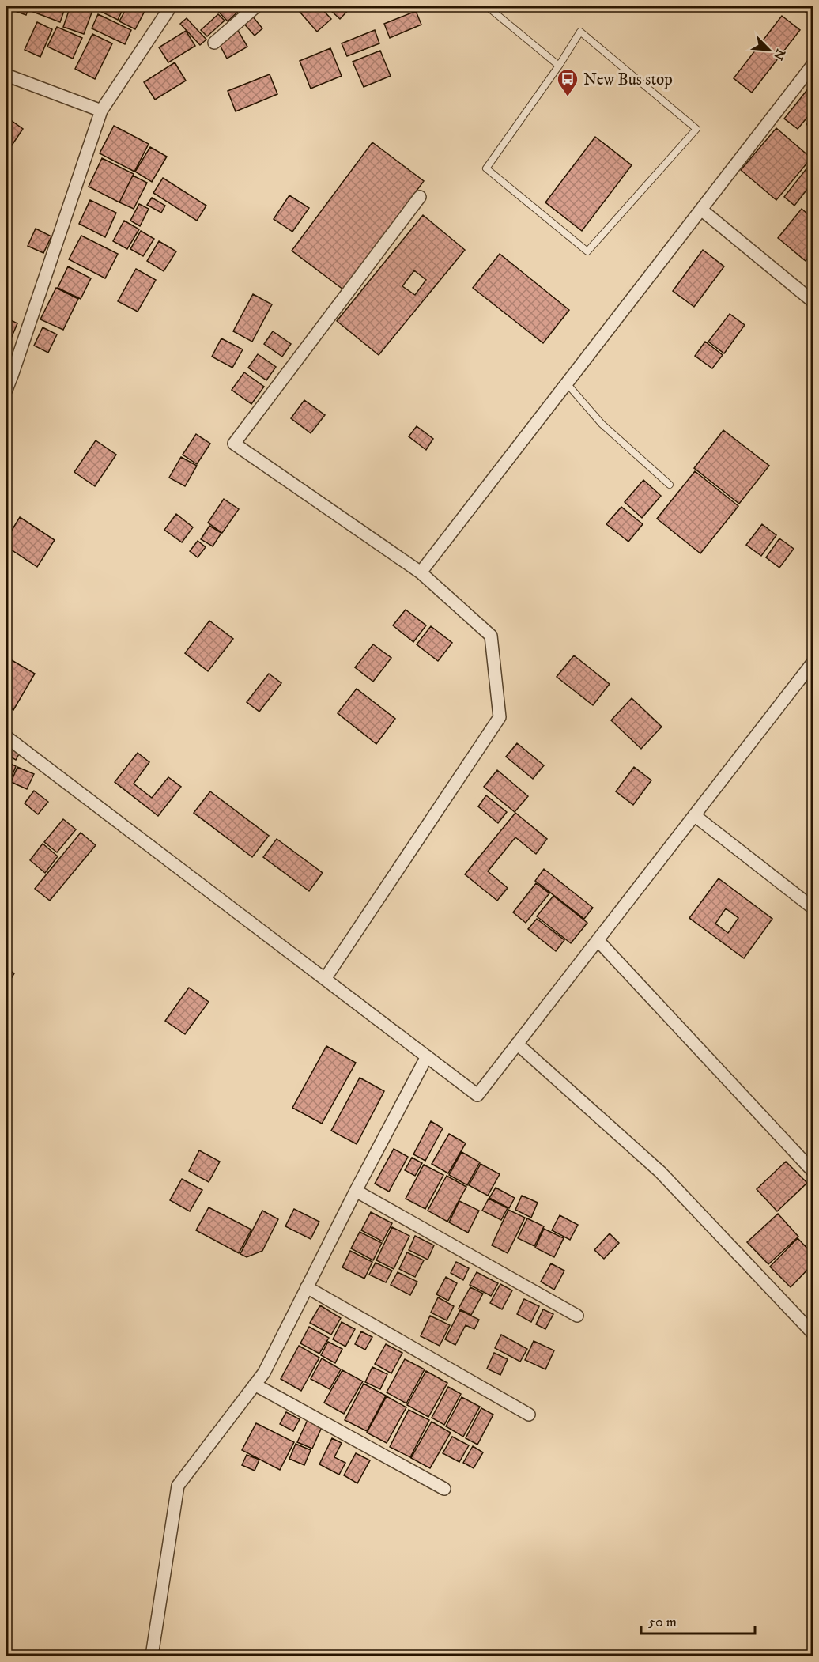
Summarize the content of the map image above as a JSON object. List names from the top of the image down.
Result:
{
  "places": {
    "bus stop": ["New Bus stop"]
  },
  "scale_bar": "50 m",
  "north": "bottom right"
}
